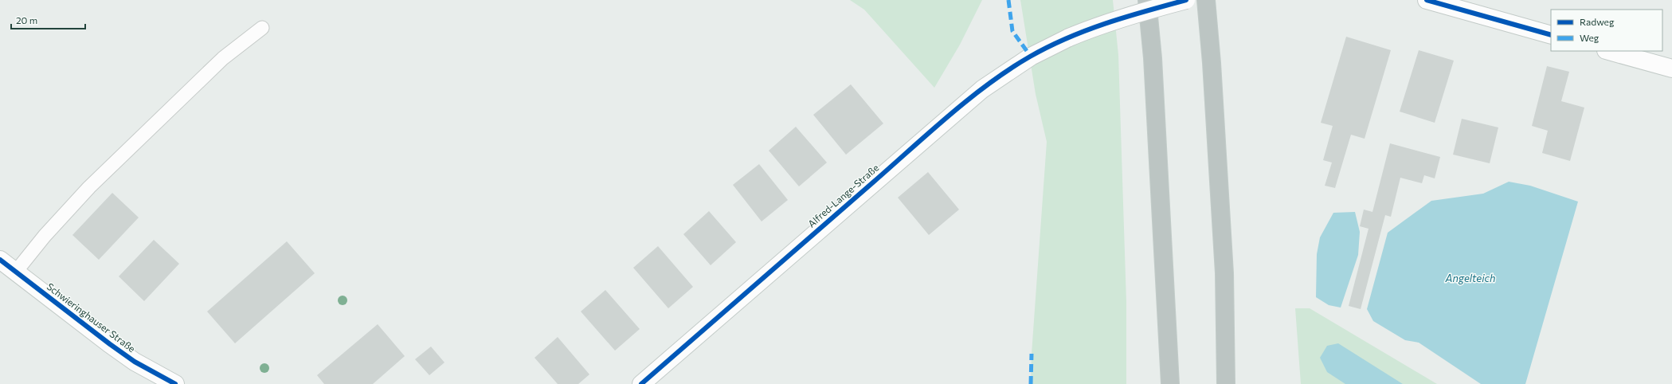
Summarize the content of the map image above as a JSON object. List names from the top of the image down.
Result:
{
  "streets": {
    "street": ["Alfred-Lange-Straße", "Schwieringhauser Straße"]
  },
  "water": ["Angelteich"],
  "legend": ["Radweg", "Weg"],
  "scale_bar": "20 m"
}
